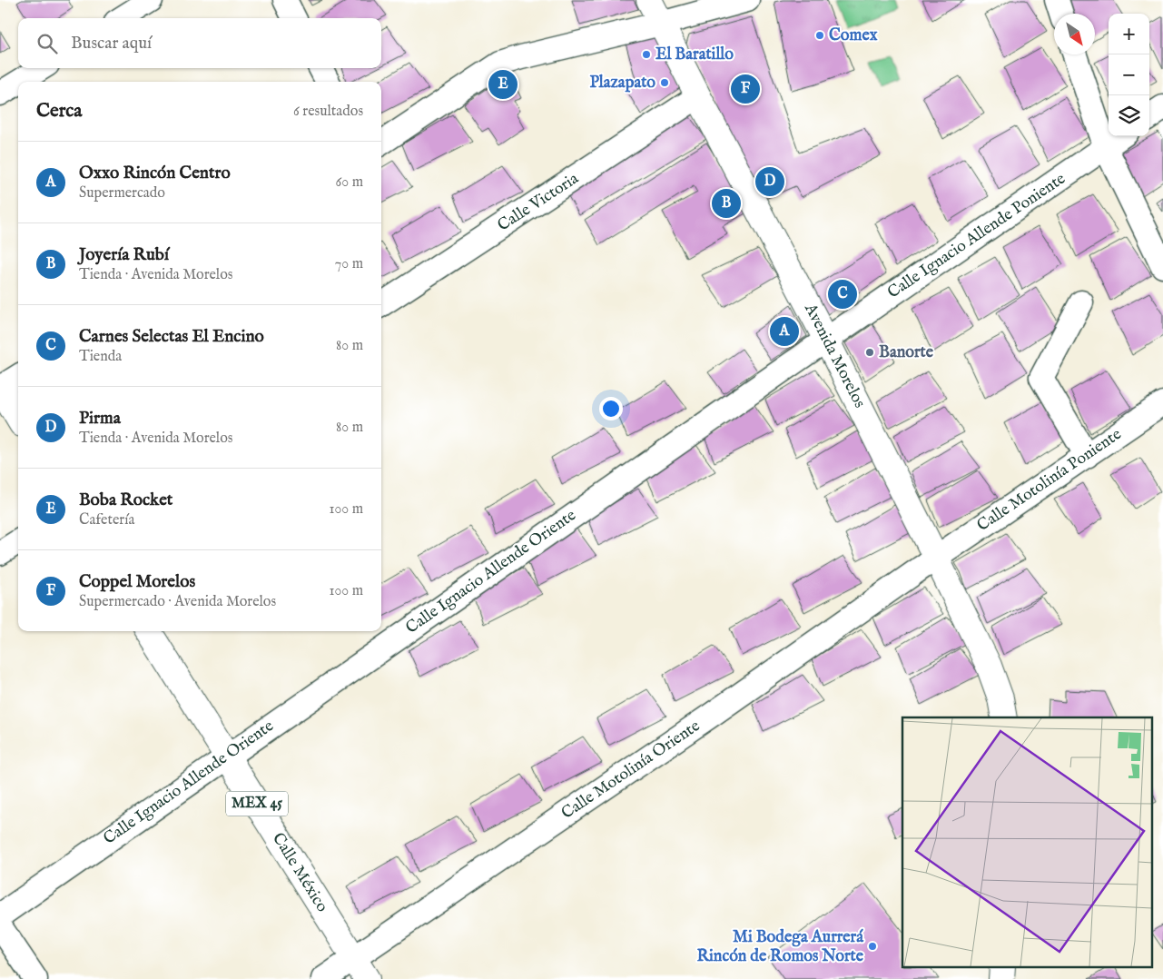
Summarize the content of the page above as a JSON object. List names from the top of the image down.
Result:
{
  "streets": {
    "main road": ["Avenida Morelos", "MEX 45", "Calle México"],
    "street": [
      "Calle Victoria",
      "Calle Ignacio Allende Poniente",
      "Calle Motolinía Poniente",
      "Calle Ignacio Allende Oriente",
      "Calle Motolinía Oriente"
    ]
  },
  "crossings": [
    ["Calle Victoria", "Avenida Morelos"],
    ["Calle Ignacio Allende Poniente", "Avenida Morelos"],
    ["Calle Ignacio Allende Poniente", "Calle Ignacio Allende Oriente"],
    ["Avenida Morelos", "Calle Motolinía Poniente"],
    ["Avenida Morelos", "Calle Ignacio Allende Oriente"],
    ["Avenida Morelos", "Calle Motolinía Oriente"],
    ["Calle Motolinía Poniente", "Calle Motolinía Oriente"],
    ["Calle Ignacio Allende Oriente", "Calle México"],
    ["Calle Motolinía Oriente", "Calle México"]
  ],
  "places": [
    "Comex",
    "El Baratillo",
    "Plazapato",
    "Banorte",
    "Mi Bodega Aurrerá Rincón de Romos Norte"
  ],
  "north": "bottom right",
  "page": {
    "map_buttons": ["+", "−"],
    "search": "Buscar aquí",
    "pins": [
      "E",
      "F",
      "D",
      "B",
      "C",
      "A"
    ],
    "heading": ["Cerca", "6 resultados"],
    "list": [
      {
        "mark": "A",
        "name": "Oxxo Rincón Centro",
        "note": "Supermercado",
        "value": "60 m"
      },
      {
        "mark": "B",
        "name": "Joyería Rubí",
        "note": "Tienda · Avenida Morelos",
        "value": "70 m"
      },
      {
        "mark": "C",
        "name": "Carnes Selectas El Encino",
        "note": "Tienda",
        "value": "80 m"
      },
      {
        "mark": "D",
        "name": "Pirma",
        "note": "Tienda · Avenida Morelos",
        "value": "80 m"
      },
      {
        "mark": "E",
        "name": "Boba Rocket",
        "note": "Cafetería",
        "value": "100 m"
      },
      {
        "mark": "F",
        "name": "Coppel Morelos",
        "note": "Supermercado · Avenida Morelos",
        "value": "100 m"
      }
    ]
  }
}
